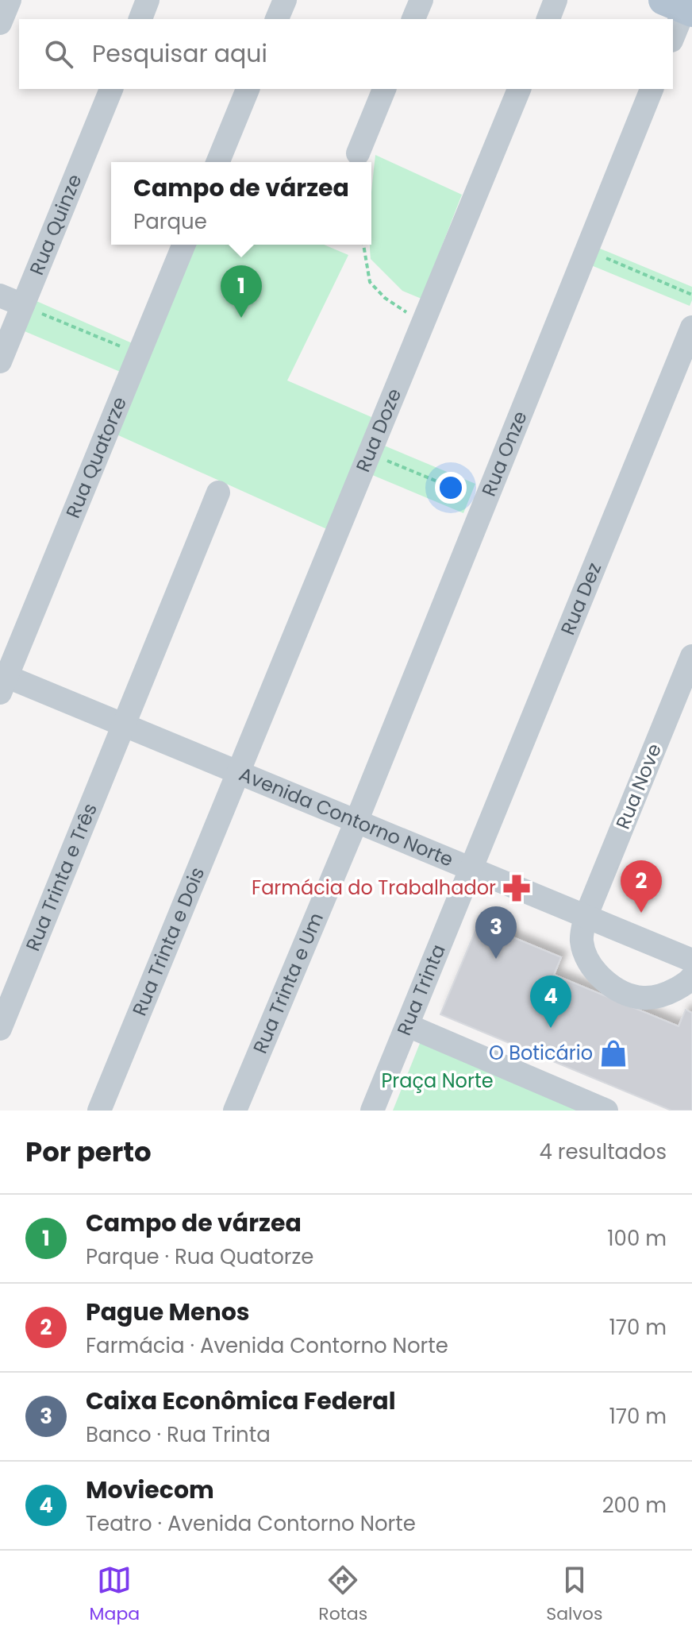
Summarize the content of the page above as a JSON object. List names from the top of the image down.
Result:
{
  "streets": {
    "street": [
      "Rua Quinze",
      "Rua Doze",
      "Rua Onze",
      "Rua Quatorze",
      "Rua Dez",
      "Rua Nove",
      "Avenida Contorno Norte",
      "Rua Trinta e Três",
      "Rua Trinta e Dois",
      "Rua Trinta e Um",
      "Rua Trinta"
    ]
  },
  "crossings": [
    ["Rua Doze", "Avenida Contorno Norte"],
    ["Rua Doze", "Rua Trinta e Dois"],
    ["Rua Onze", "Avenida Contorno Norte"],
    ["Rua Onze", "Rua Trinta e Um"],
    ["Rua Quatorze", "Avenida Contorno Norte"],
    ["Rua Dez", "Avenida Contorno Norte"],
    ["Rua Dez", "Rua Trinta"],
    ["Rua Nove", "Avenida Contorno Norte"],
    ["Avenida Contorno Norte", "Rua Trinta e Três"],
    ["Avenida Contorno Norte", "Rua Trinta e Dois"],
    ["Avenida Contorno Norte", "Rua Trinta e Um"],
    ["Avenida Contorno Norte", "Rua Trinta"]
  ],
  "parks": ["Praça Norte"],
  "places": {
    "pharmacy": ["Farmácia do Trabalhador"],
    "shop": ["O Boticário"]
  },
  "page": {
    "search": "Pesquisar aqui",
    "popup": ["Campo de várzea", "Parque"],
    "pins": [
      "1",
      "2",
      "3",
      "4"
    ],
    "heading": ["Por perto", "4 resultados"],
    "list": [
      {
        "mark": "1",
        "name": "Campo de várzea",
        "note": "Parque · Rua Quatorze",
        "value": "100 m"
      },
      {
        "mark": "2",
        "name": "Pague Menos",
        "note": "Farmácia · Avenida Contorno Norte",
        "value": "170 m"
      },
      {
        "mark": "3",
        "name": "Caixa Econômica Federal",
        "note": "Banco · Rua Trinta",
        "value": "170 m"
      },
      {
        "mark": "4",
        "name": "Moviecom",
        "note": "Teatro · Avenida Contorno Norte",
        "value": "200 m"
      }
    ],
    "nav": ["Mapa", "Rotas", "Salvos"]
  }
}
